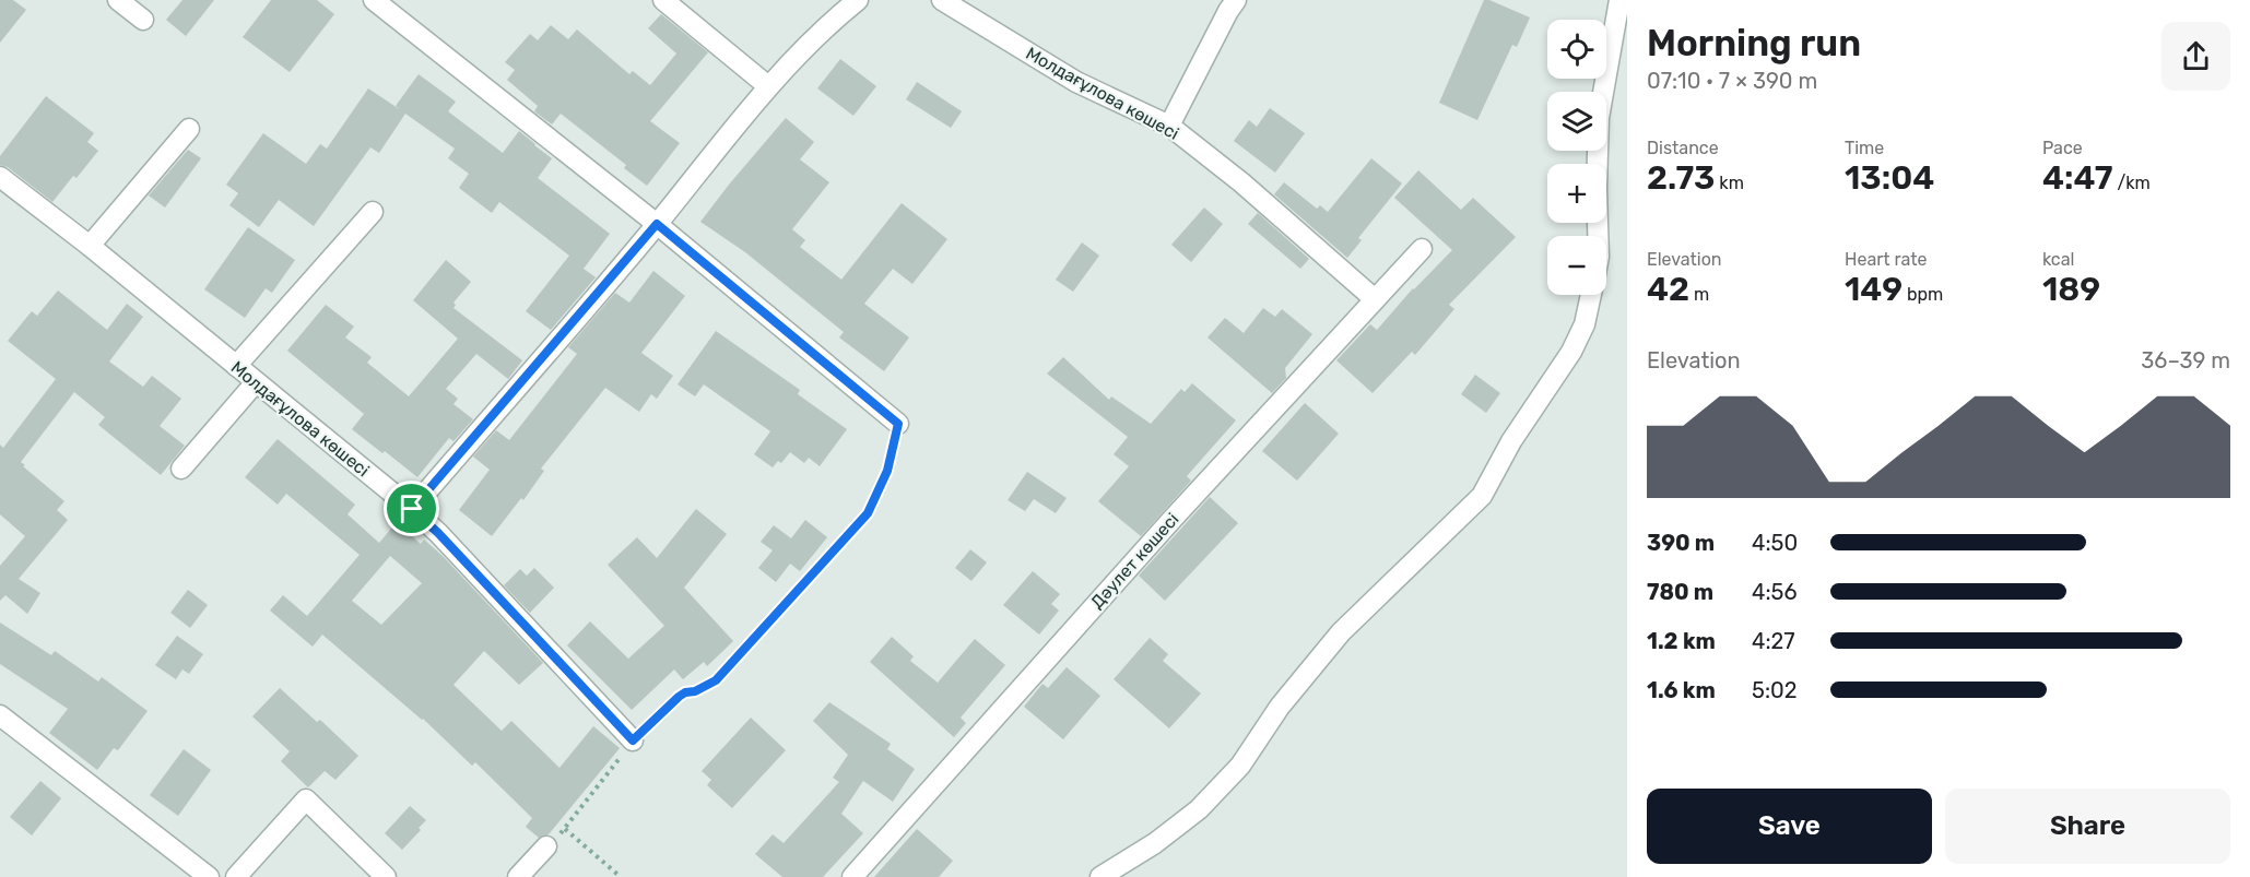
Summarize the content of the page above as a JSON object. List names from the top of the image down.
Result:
{
  "streets": {
    "street": ["Молдағұлова көшесі", "Дәулет көшесі"]
  },
  "crossings": [
    ["Молдағұлова көшесі", "Дәулет көшесі"]
  ],
  "page": {
    "heading": ["Morning run", "07:10 · 7 × 390 m"],
    "map_buttons": ["+", "−"],
    "stats": [
      ["Distance", "2.73 km"],
      ["Time", "13:04"],
      ["Pace", "4:47 /km"],
      ["Elevation", "42 m"],
      ["Heart rate", "149 bpm"],
      ["kcal", "189"]
    ],
    "chart": ["Elevation", "36–39 m"],
    "list": [
      {
        "name": "390 m",
        "note": "4:50"
      },
      {
        "name": "780 m",
        "note": "4:56"
      },
      {
        "name": "1.2 km",
        "note": "4:27"
      },
      {
        "name": "1.6 km",
        "note": "5:02"
      }
    ],
    "buttons": ["Save", "Share"]
  }
}
